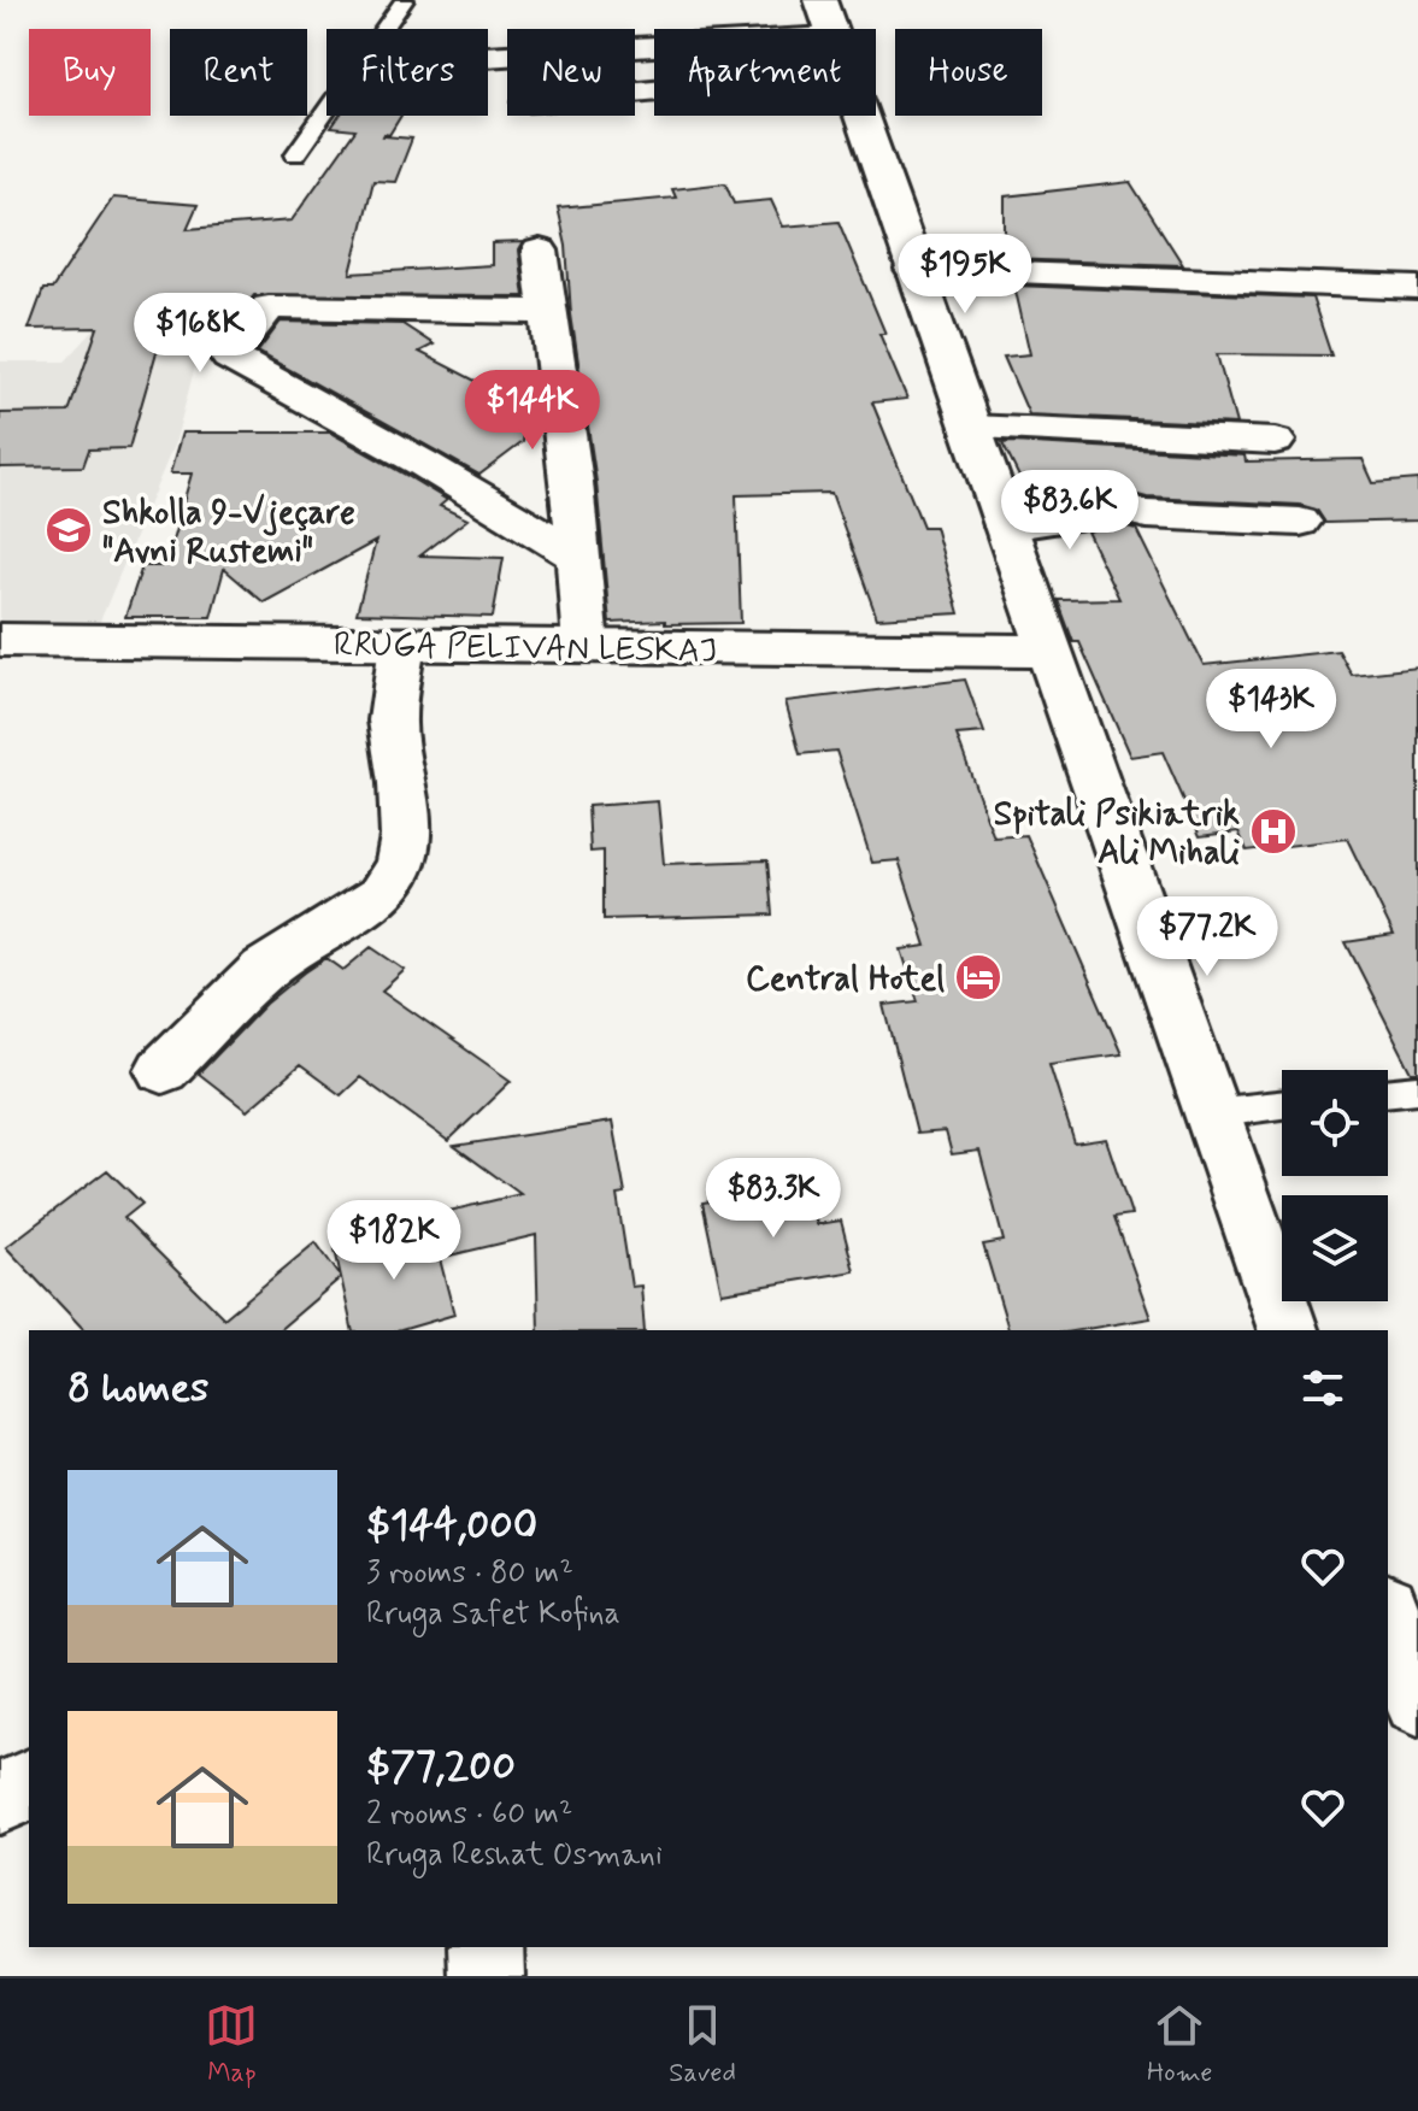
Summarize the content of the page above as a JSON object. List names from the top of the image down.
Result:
{
  "streets": {
    "street": ["RRUGA PELIVAN LESKAJ"]
  },
  "places": {
    "school or university": ["Shkolla 9-Vjeçare \"Avni Rustemi\""],
    "hospital": ["Spitali Psikiatrik Ali Mihali"],
    "hotel": ["Central Hotel"]
  },
  "page": {
    "chip": [
      "Buy",
      "Rent",
      "Filters",
      "New",
      "Apartment",
      "House"
    ],
    "price": [
      "$195K",
      "$168K",
      "$144K",
      "$83.6K",
      "$143K",
      "$77.2K",
      "$83.3K",
      "$182K"
    ],
    "heading": "8 homes",
    "list": [
      {
        "name": "$144,000",
        "note": "3 rooms · 80 m² · Rruga Safet Kofina"
      },
      {
        "name": "$77,200",
        "note": "2 rooms · 60 m² · Rruga Reshat Osmani"
      }
    ],
    "tabs": ["Map", "Saved", "Home"]
  }
}
